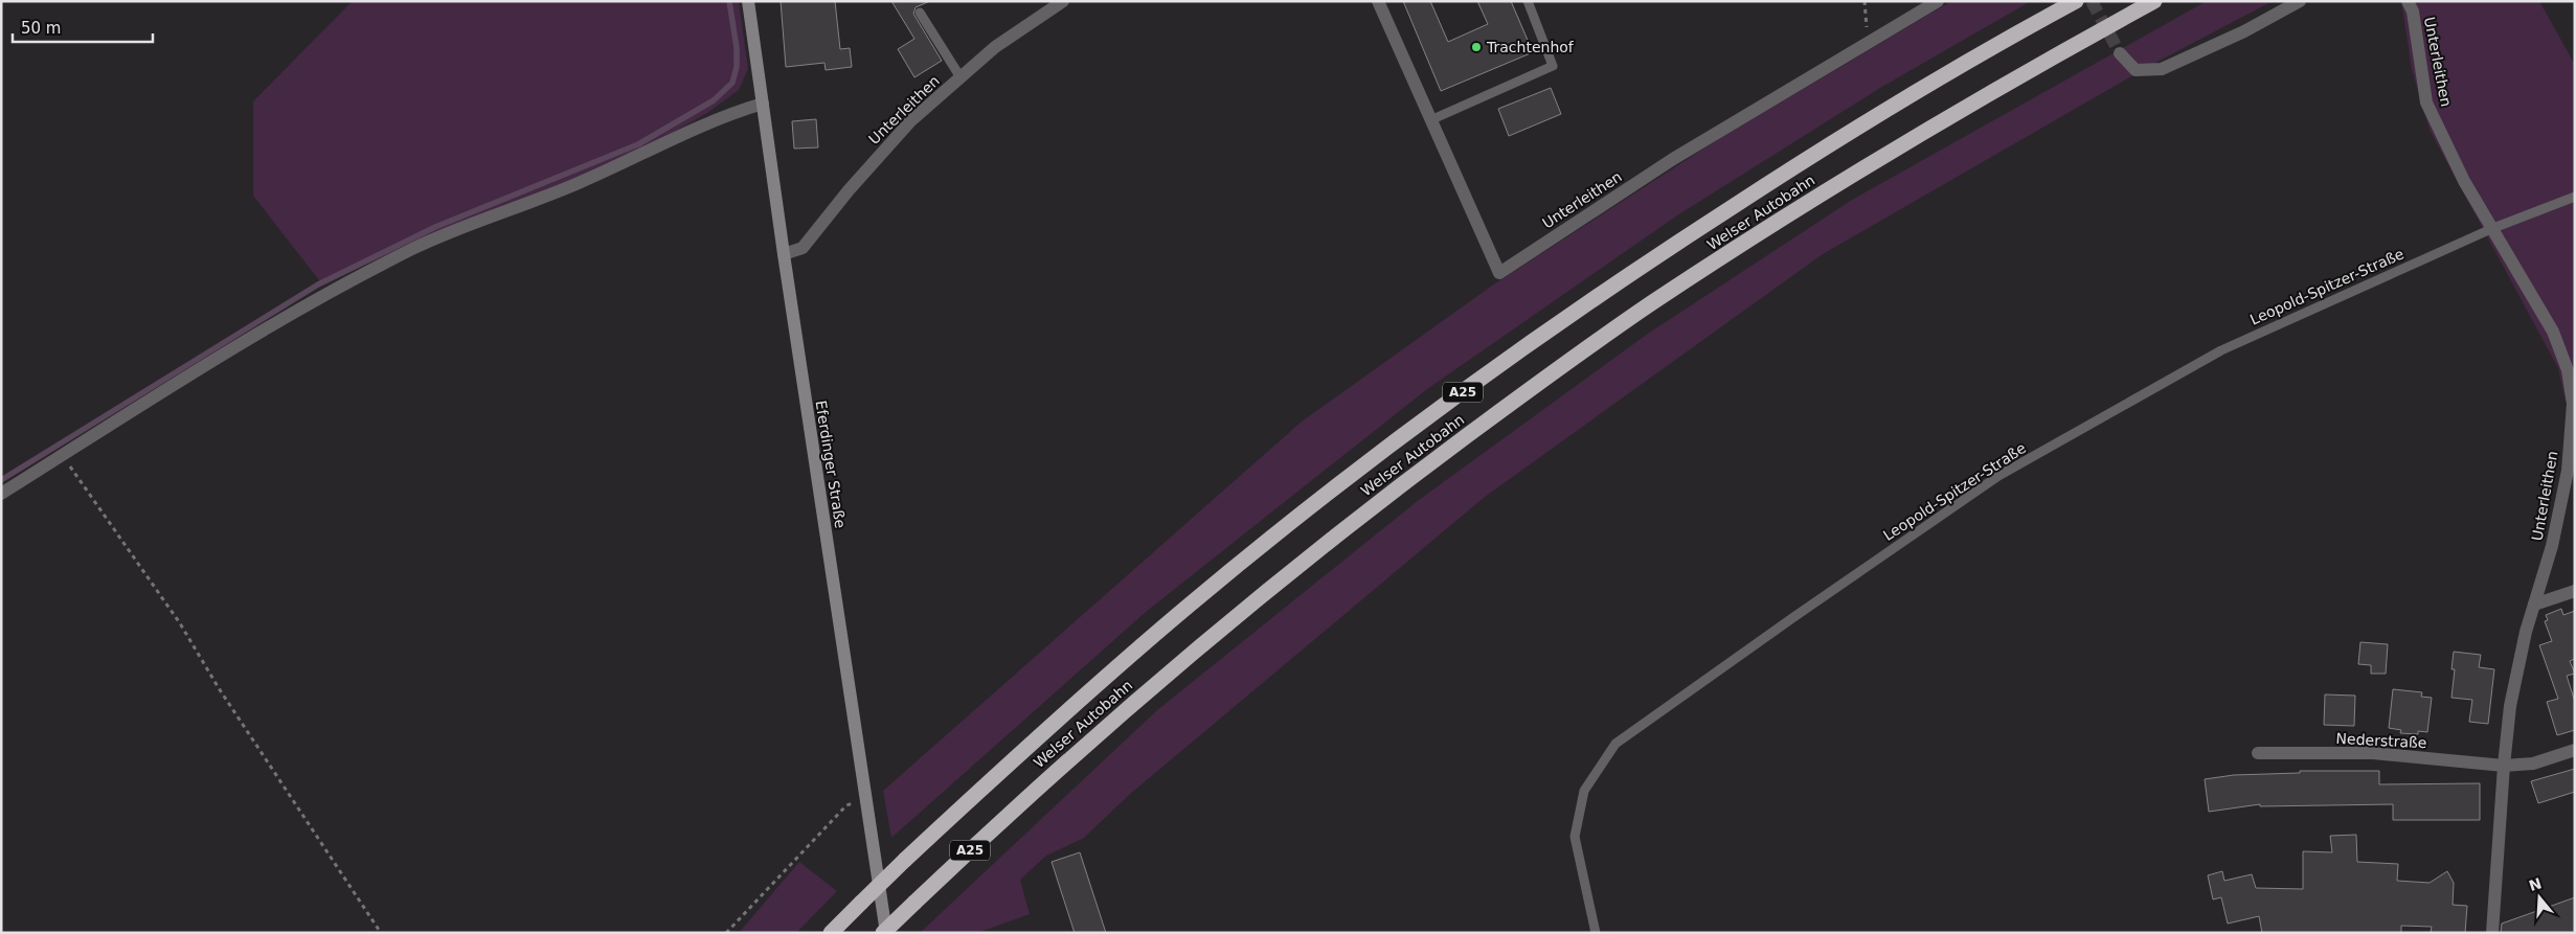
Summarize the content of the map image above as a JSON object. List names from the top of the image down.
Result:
{
  "streets": {
    "highway": ["Welser Autobahn", "A25"],
    "main road": ["Eferdinger Straße"],
    "street": ["Unterleithen", "Nederstraße"],
    "lane": ["Leopold-Spitzer-Straße"]
  },
  "crossings": [
    ["Unterleithen", "Leopold-Spitzer-Straße"],
    ["Unterleithen", "Eferdinger Straße"],
    ["Unterleithen", "Nederstraße"],
    ["Welser Autobahn", "Eferdinger Straße"]
  ],
  "places": ["Trachtenhof"],
  "scale_bar": "50 m",
  "north": "top"
}
